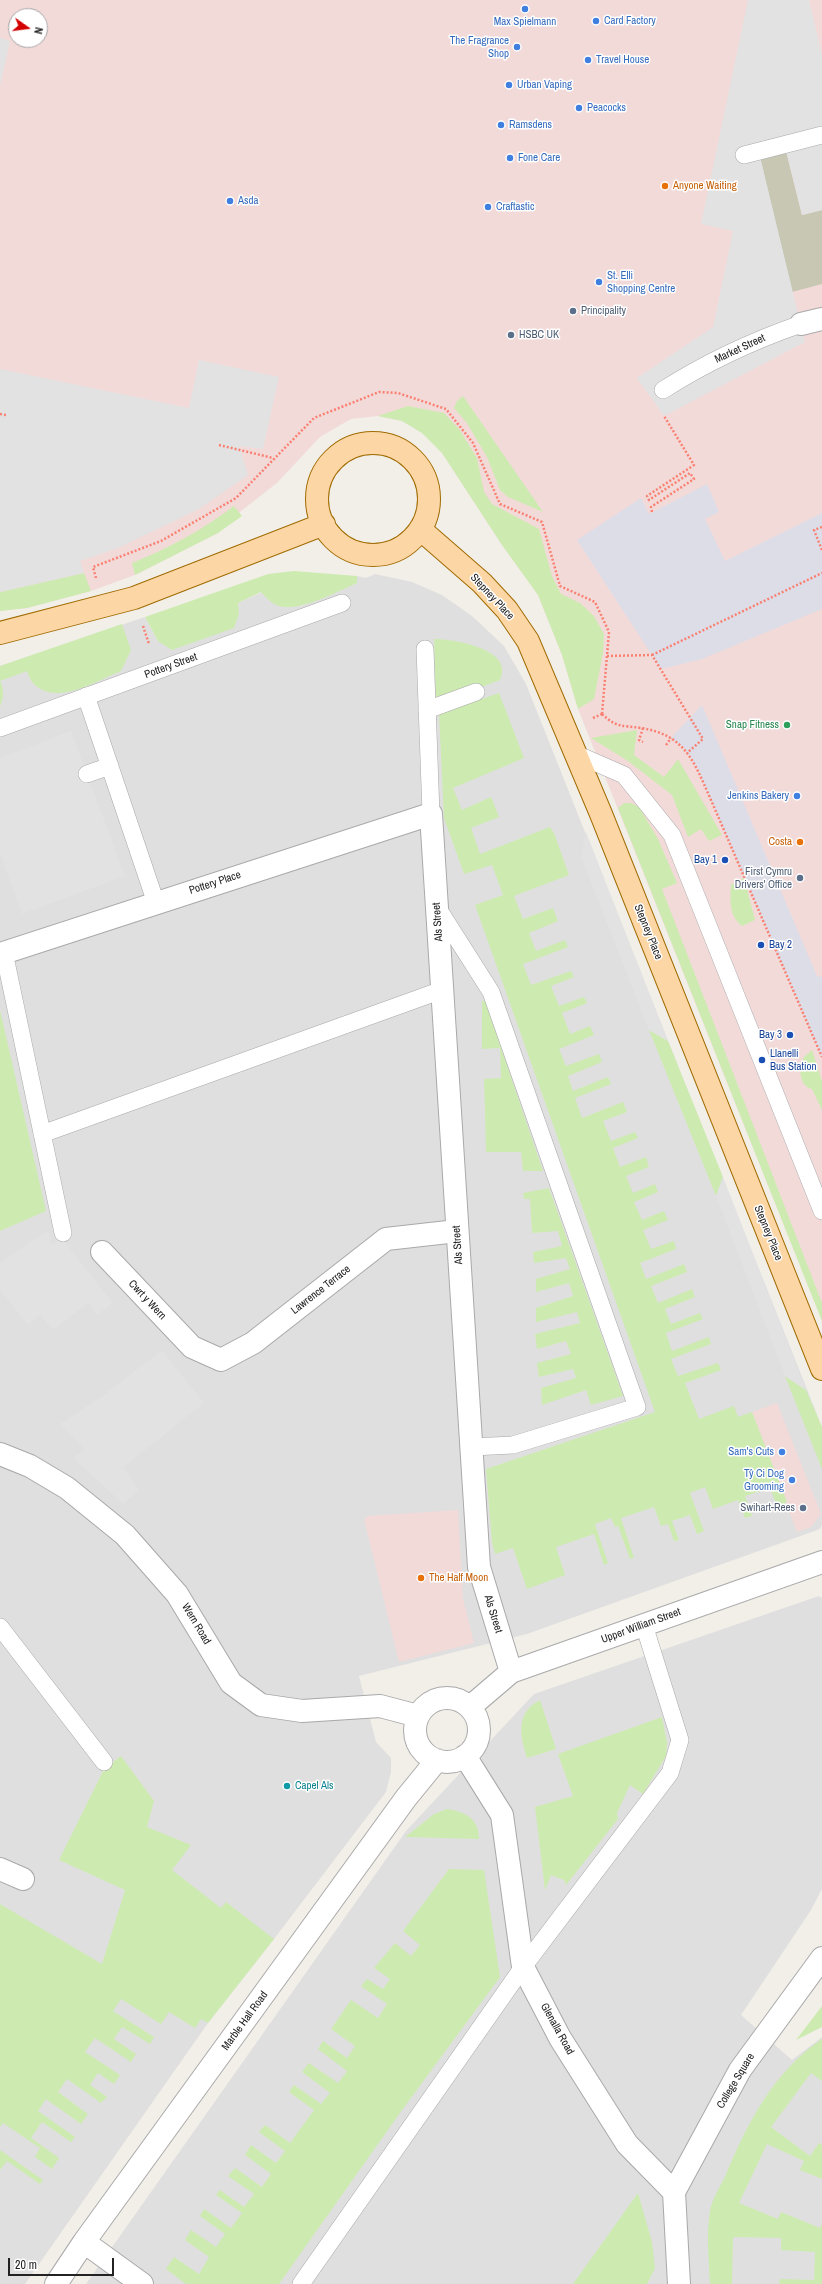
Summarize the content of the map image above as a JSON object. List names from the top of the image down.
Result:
{
  "streets": {
    "main road": ["Stepney Place"],
    "street": [
      "Market Street",
      "Pottery Place",
      "Als Street",
      "Lawrence Terrace",
      "Cwrt y Wern",
      "Wern Road",
      "Upper William Street",
      "Marble Hall Road",
      "Glenalla Road",
      "College Square"
    ],
    "lane": ["Pottery Street"]
  },
  "crossings": [
    ["Pottery Place", "Als Street"],
    ["Als Street", "Lawrence Terrace"],
    ["Als Street", "Upper William Street"],
    ["Lawrence Terrace", "Cwrt y Wern"],
    ["Wern Road", "Upper William Street"],
    ["Wern Road", "Marble Hall Road"],
    ["Wern Road", "Glenalla Road"],
    ["Upper William Street", "Marble Hall Road"],
    ["Upper William Street", "Glenalla Road"],
    ["Marble Hall Road", "Glenalla Road"],
    ["Glenalla Road", "College Square"]
  ],
  "places": [
    "Max Spielmann",
    "Card Factory",
    "The Fragrance Shop",
    "Travel House",
    "Urban Vaping",
    "Peacocks",
    "Ramsdens",
    "Fone Care",
    "Anyone Waiting",
    "Asda",
    "Craftastic",
    "St. Elli Shopping Centre",
    "Principality",
    "HSBC UK",
    "Snap Fitness",
    "Jenkins Bakery",
    "Costa",
    "Bay 1",
    "First Cymru Drivers' Office",
    "Bay 2",
    "Bay 3",
    "Llanelli Bus Station",
    "Sam's Cuts",
    "Tŷ Ci Dog Grooming",
    "Swihart-Rees",
    "The Half Moon",
    "Capel Als"
  ],
  "scale_bar": "20 m",
  "north": "right"
}
